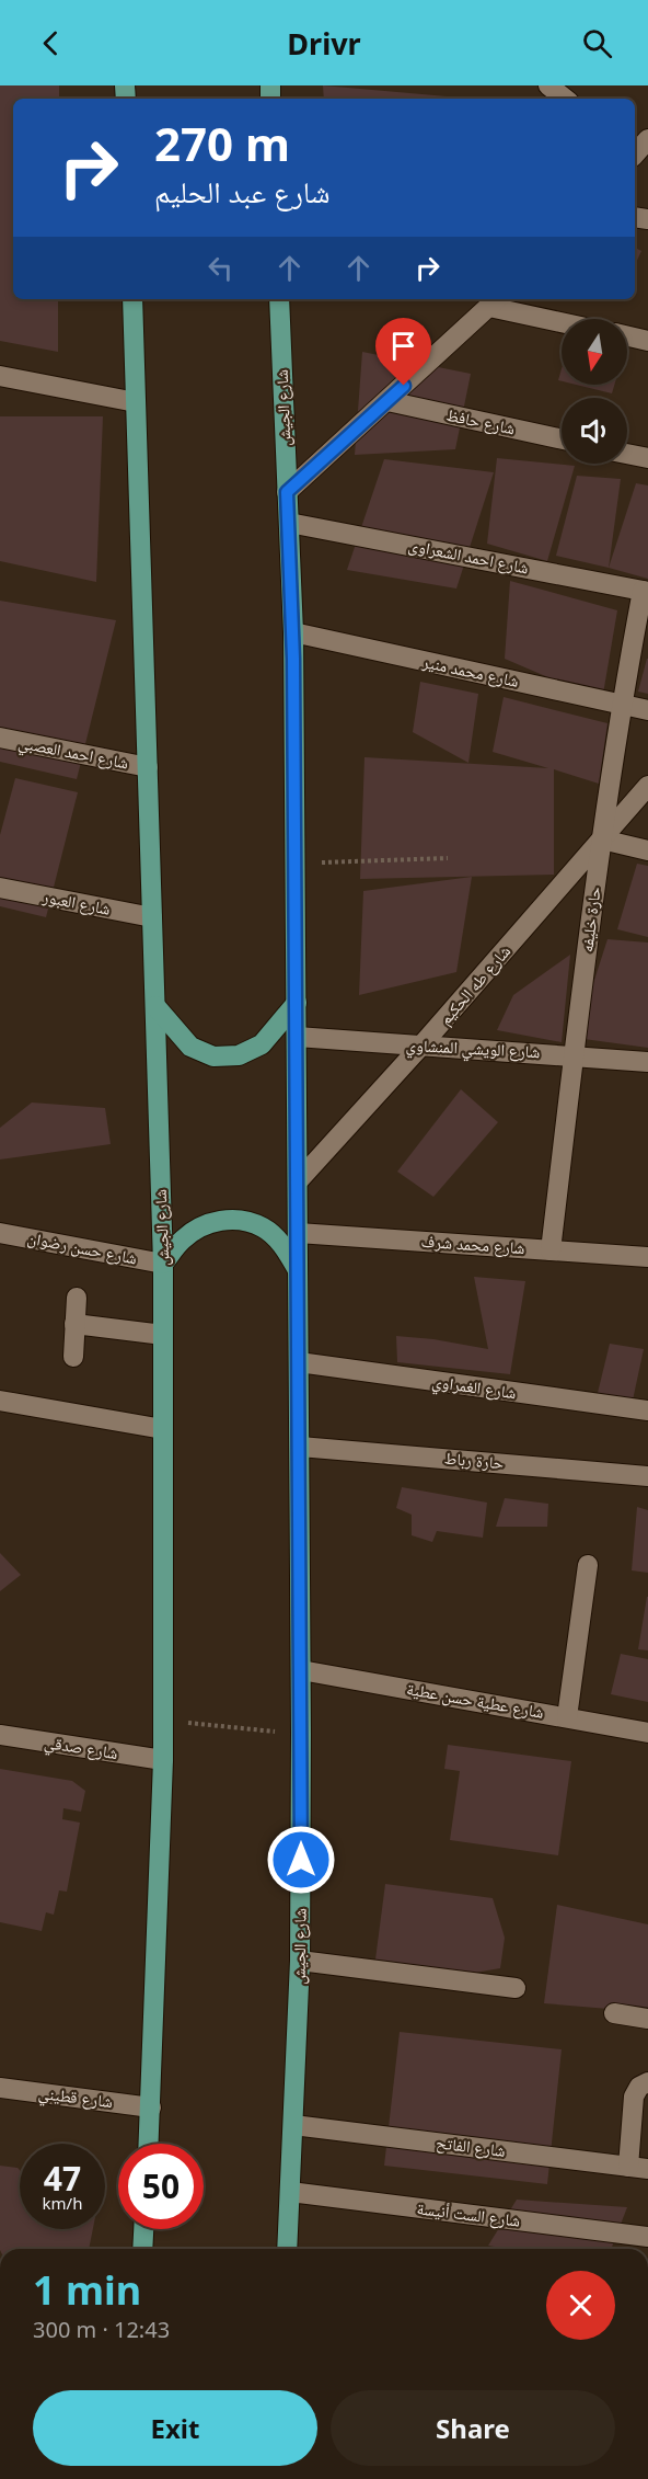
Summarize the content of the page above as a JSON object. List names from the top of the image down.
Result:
{
  "streets": {
    "main road": ["شارع الجيش"],
    "street": [
      "شارع حافظ",
      "شارع احمد الشعراوى",
      "شارع محمد منير",
      "شارع احمد العصبي",
      "شارع العبور",
      "حارة خليفه",
      "شارع طه الحكيم",
      "شارع الويشي المنشاوي",
      "شارع محمد شرف",
      "شارع حسن رضوان",
      "شارع الغمراوي",
      "حارة رباط",
      "شارع عطية حسن عطية",
      "شارع صدقي",
      "شارع قطيني",
      "شارع الفاتح",
      "شارع الست أنيسة"
    ]
  },
  "crossings": [
    ["شارع الجيش", "شارع احمد الشعراوى"],
    ["شارع الجيش", "شارع محمد منير"],
    ["شارع الجيش", "شارع احمد العصبي"],
    ["شارع الجيش", "شارع العبور"],
    ["شارع الجيش", "شارع طه الحكيم"],
    ["شارع الجيش", "شارع الويشي المنشاوي"],
    ["شارع الجيش", "شارع محمد شرف"],
    ["شارع الجيش", "شارع حسن رضوان"],
    ["شارع الجيش", "شارع الغمراوي"],
    ["شارع الجيش", "حارة رباط"],
    ["شارع الجيش", "شارع عطية حسن عطية"],
    ["شارع الجيش", "شارع صدقي"],
    ["شارع الجيش", "شارع قطيني"],
    ["شارع الجيش", "شارع الفاتح"],
    ["شارع الجيش", "شارع الست أنيسة"],
    ["شارع احمد الشعراوى", "حارة خليفه"],
    ["شارع محمد منير", "حارة خليفه"],
    ["حارة خليفه", "شارع طه الحكيم"],
    ["حارة خليفه", "شارع الويشي المنشاوي"],
    ["حارة خليفه", "شارع محمد شرف"],
    ["شارع طه الحكيم", "شارع الويشي المنشاوي"]
  ],
  "north": "bottom",
  "page": {
    "header": "Drivr",
    "turn": ["270 m", "شارع عبد الحليم"],
    "speed": "47 km/h",
    "limit": "50",
    "heading": ["1 min", "300 m · 12:43"],
    "buttons": ["Exit", "Share"]
  }
}
